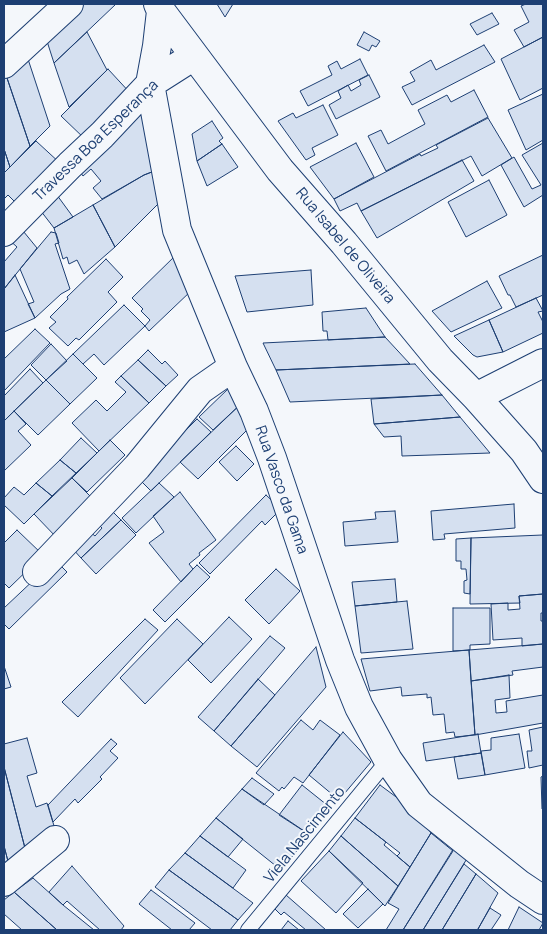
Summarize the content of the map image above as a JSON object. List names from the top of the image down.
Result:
{
  "streets": {
    "street": ["Travessa Boa Esperança", "Rua Isabel de Oliveira", "Rua Vasco da Gama"],
    "lane": ["Viela Nascimento"]
  },
  "crossings": [
    ["Travessa Boa Esperança", "Rua Isabel de Oliveira"],
    ["Travessa Boa Esperança", "Rua Vasco da Gama"],
    ["Rua Isabel de Oliveira", "Rua Vasco da Gama"],
    ["Rua Vasco da Gama", "Viela Nascimento"]
  ]
}
